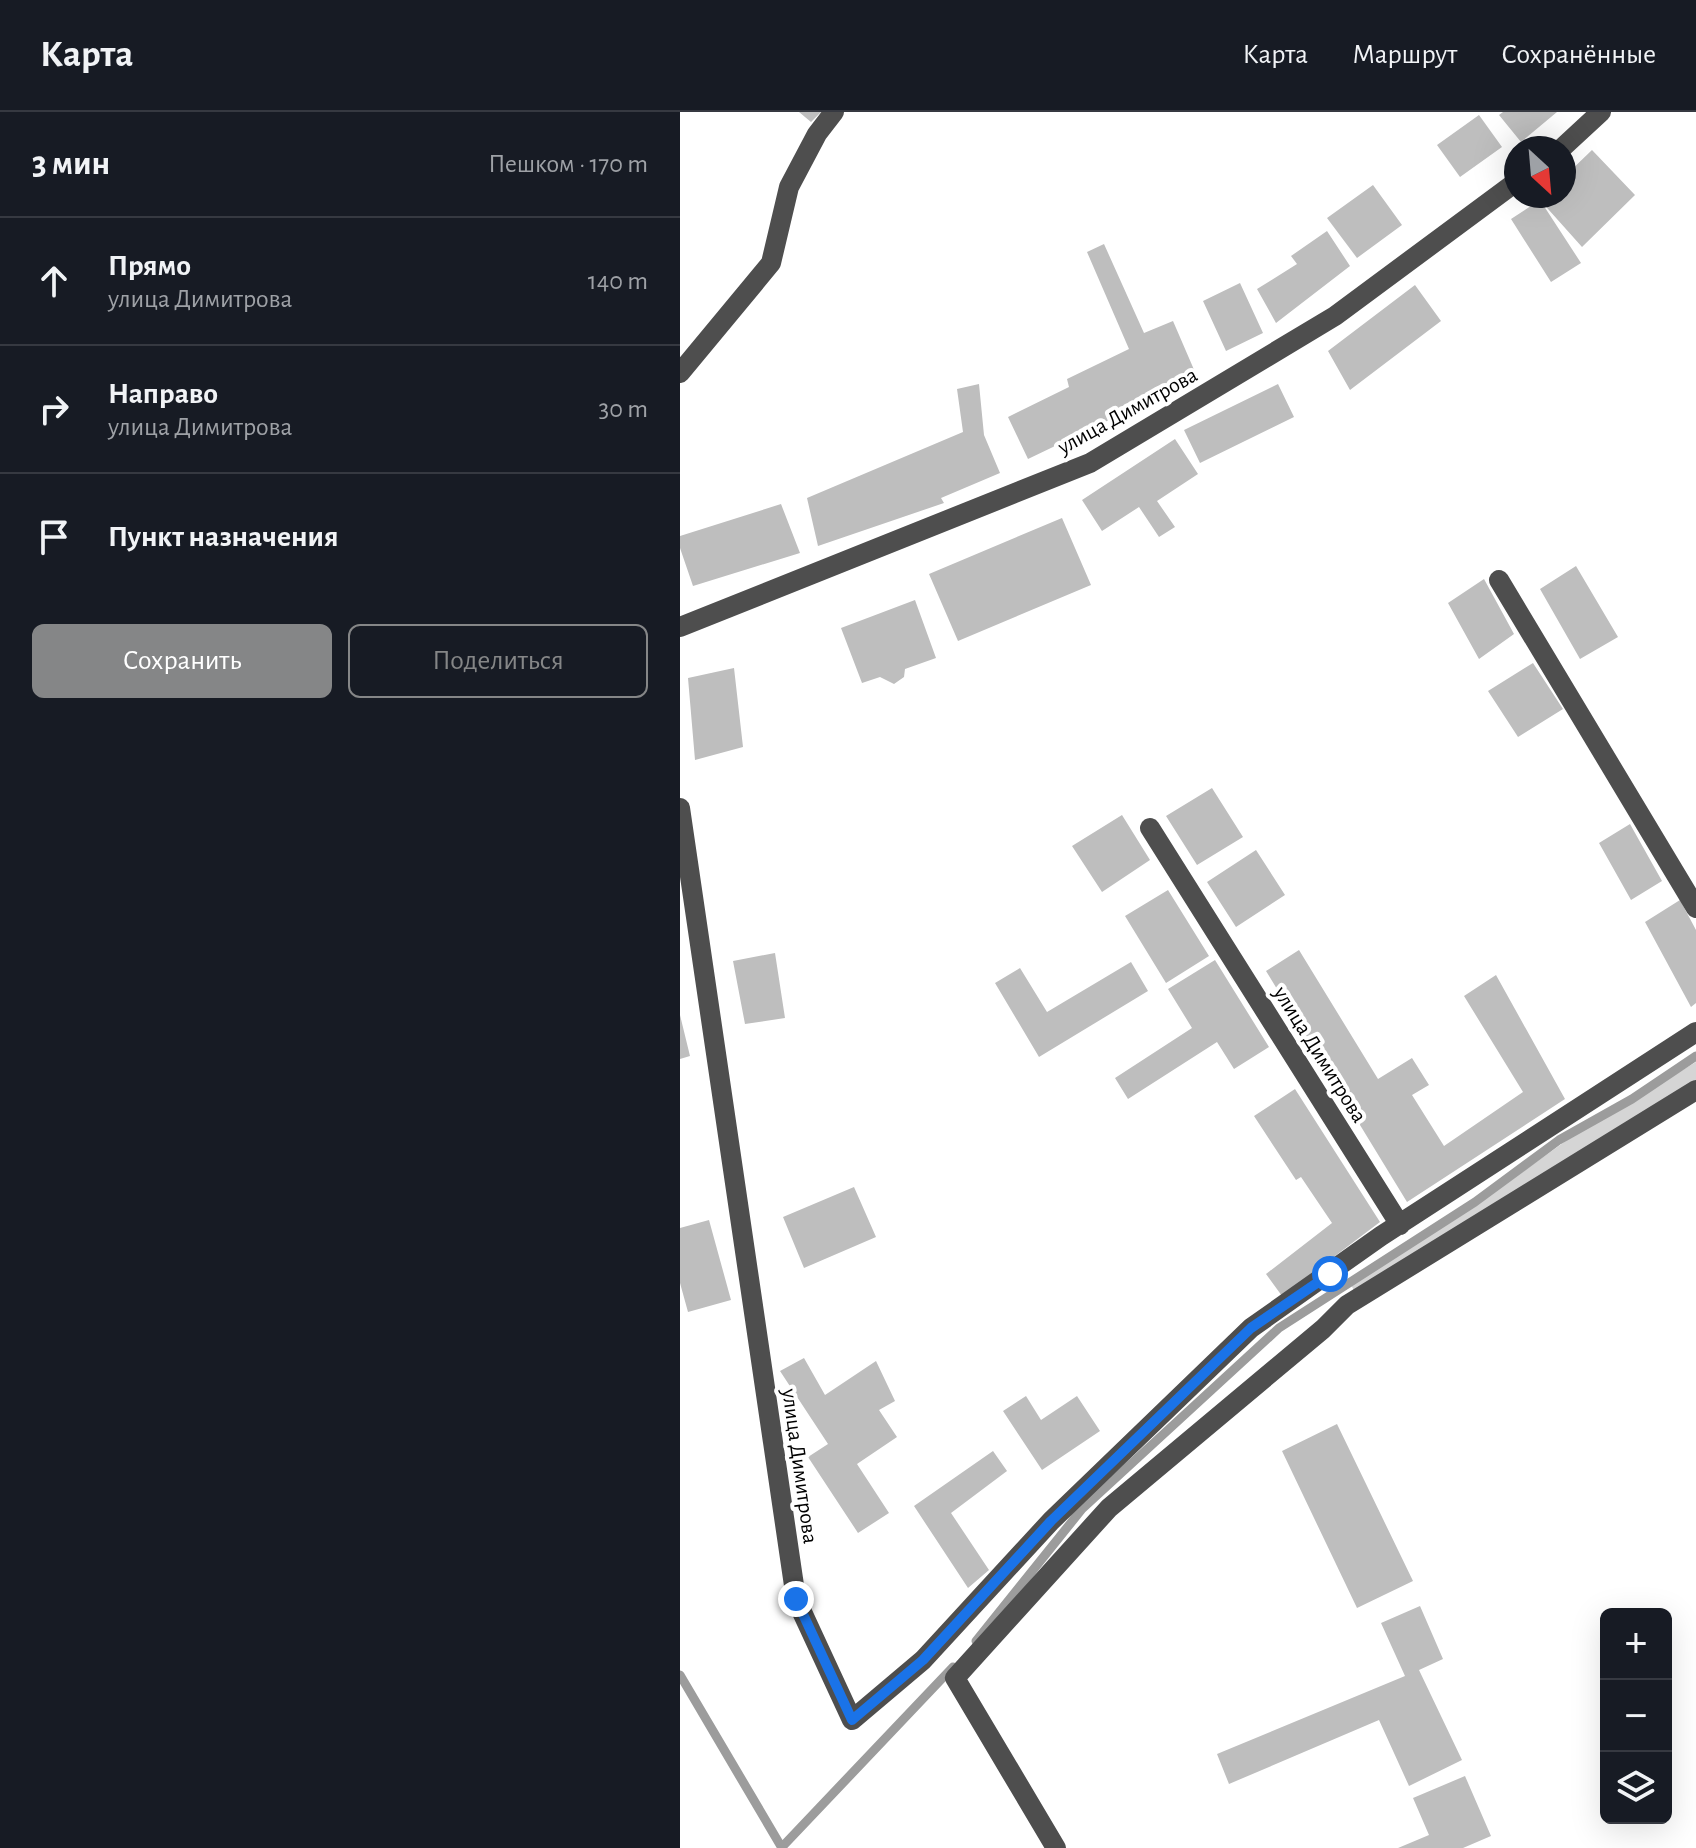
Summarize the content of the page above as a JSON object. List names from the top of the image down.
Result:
{
  "streets": {
    "street": ["улица Димитрова"]
  },
  "north": "bottom right",
  "page": {
    "header": "Карта",
    "nav": ["Карта", "Маршрут", "Сохранённые"],
    "heading": ["3 мин", "Пешком · 170 m"],
    "list": [
      ["Прямо", "улица Димитрова", "140 m"],
      ["Направо", "улица Димитрова", "30 m"],
      "Пункт назначения"
    ],
    "buttons": ["Сохранить", "Поделиться"],
    "map_buttons": ["+", "−"]
  }
}
